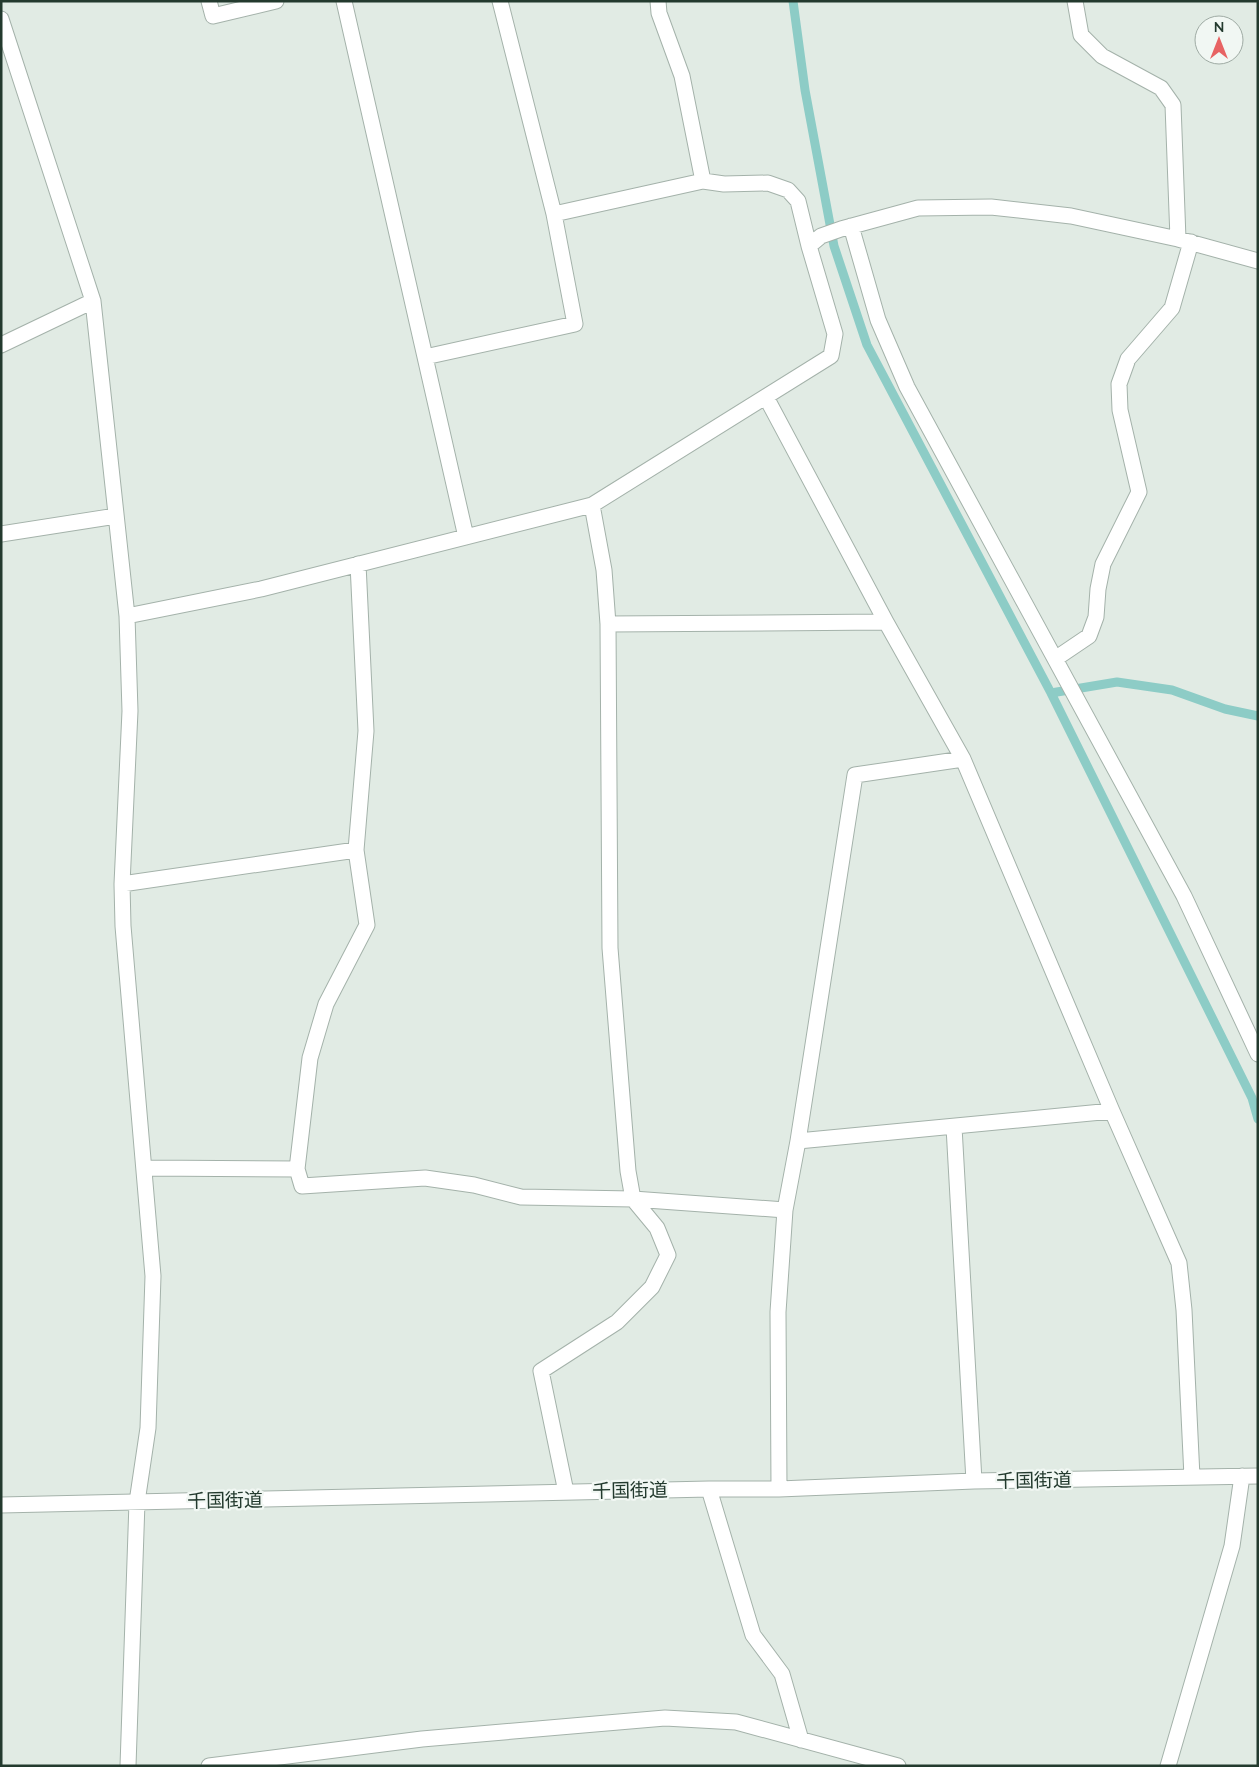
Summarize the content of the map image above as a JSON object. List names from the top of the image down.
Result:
{
  "streets": {
    "street": ["千国街道"]
  },
  "north": "top"
}
